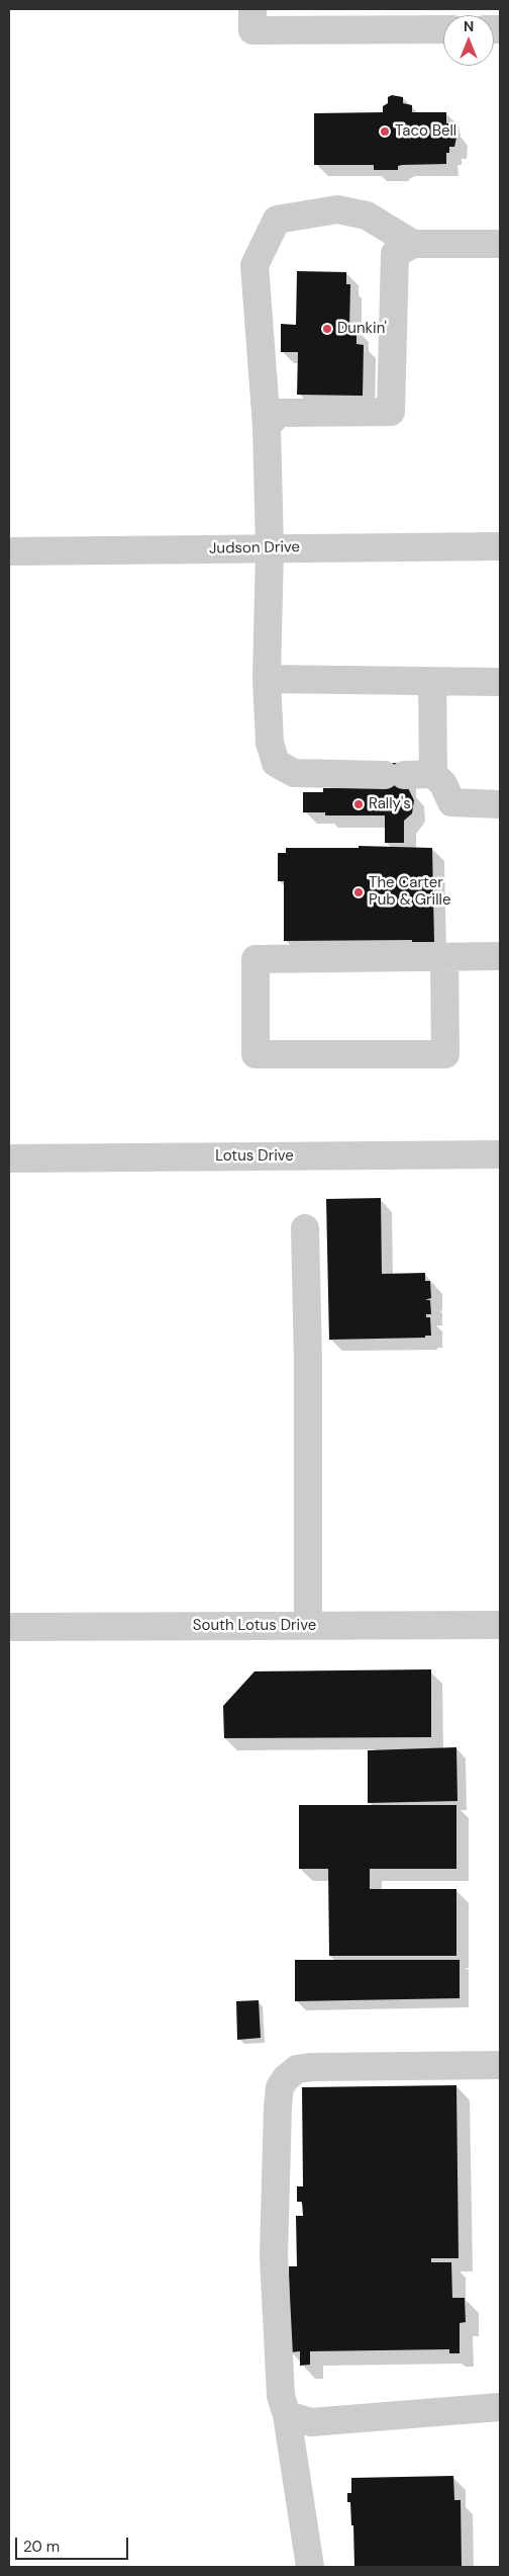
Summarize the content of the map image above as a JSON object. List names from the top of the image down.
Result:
{
  "streets": {
    "street": ["Judson Drive", "Lotus Drive", "South Lotus Drive"]
  },
  "places": [
    "Taco Bell",
    "Dunkin'",
    "Rally's",
    "The Carter Pub & Grille"
  ],
  "scale_bar": "20 m",
  "north": "top"
}
